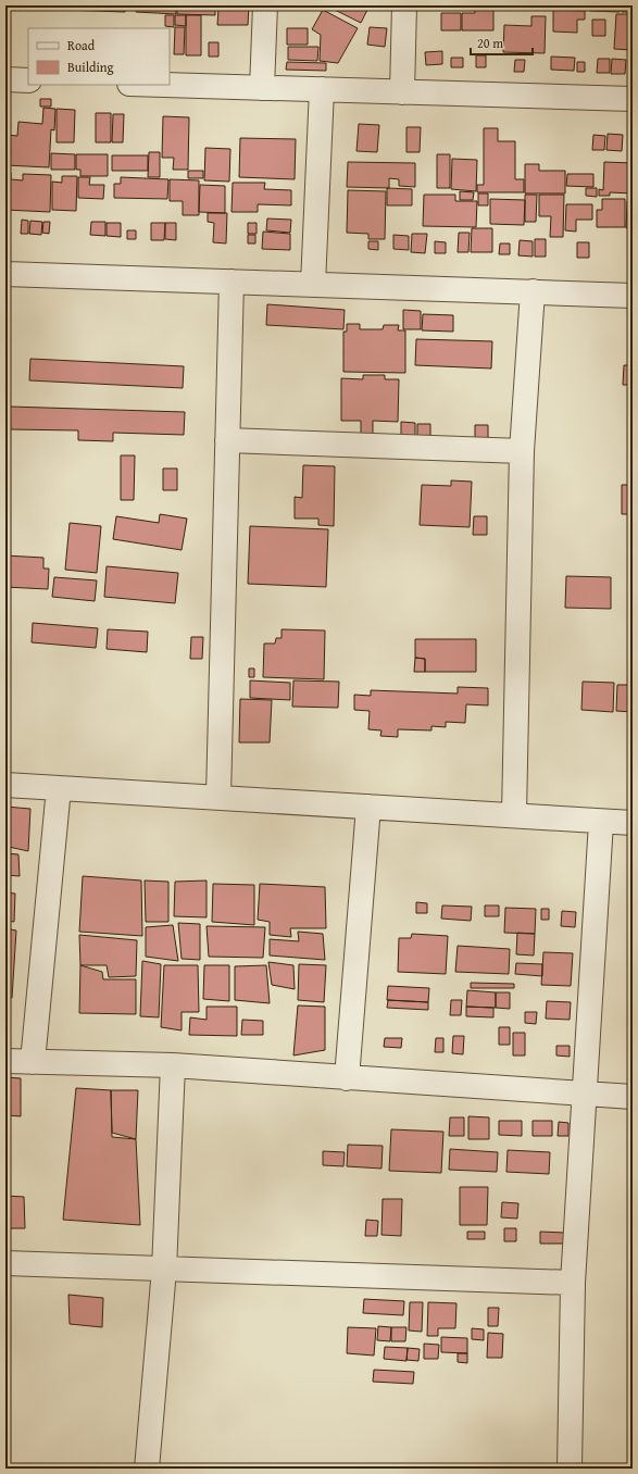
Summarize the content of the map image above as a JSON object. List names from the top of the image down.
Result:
{
  "legend": ["Road", "Building"],
  "scale_bar": "20 m"
}
